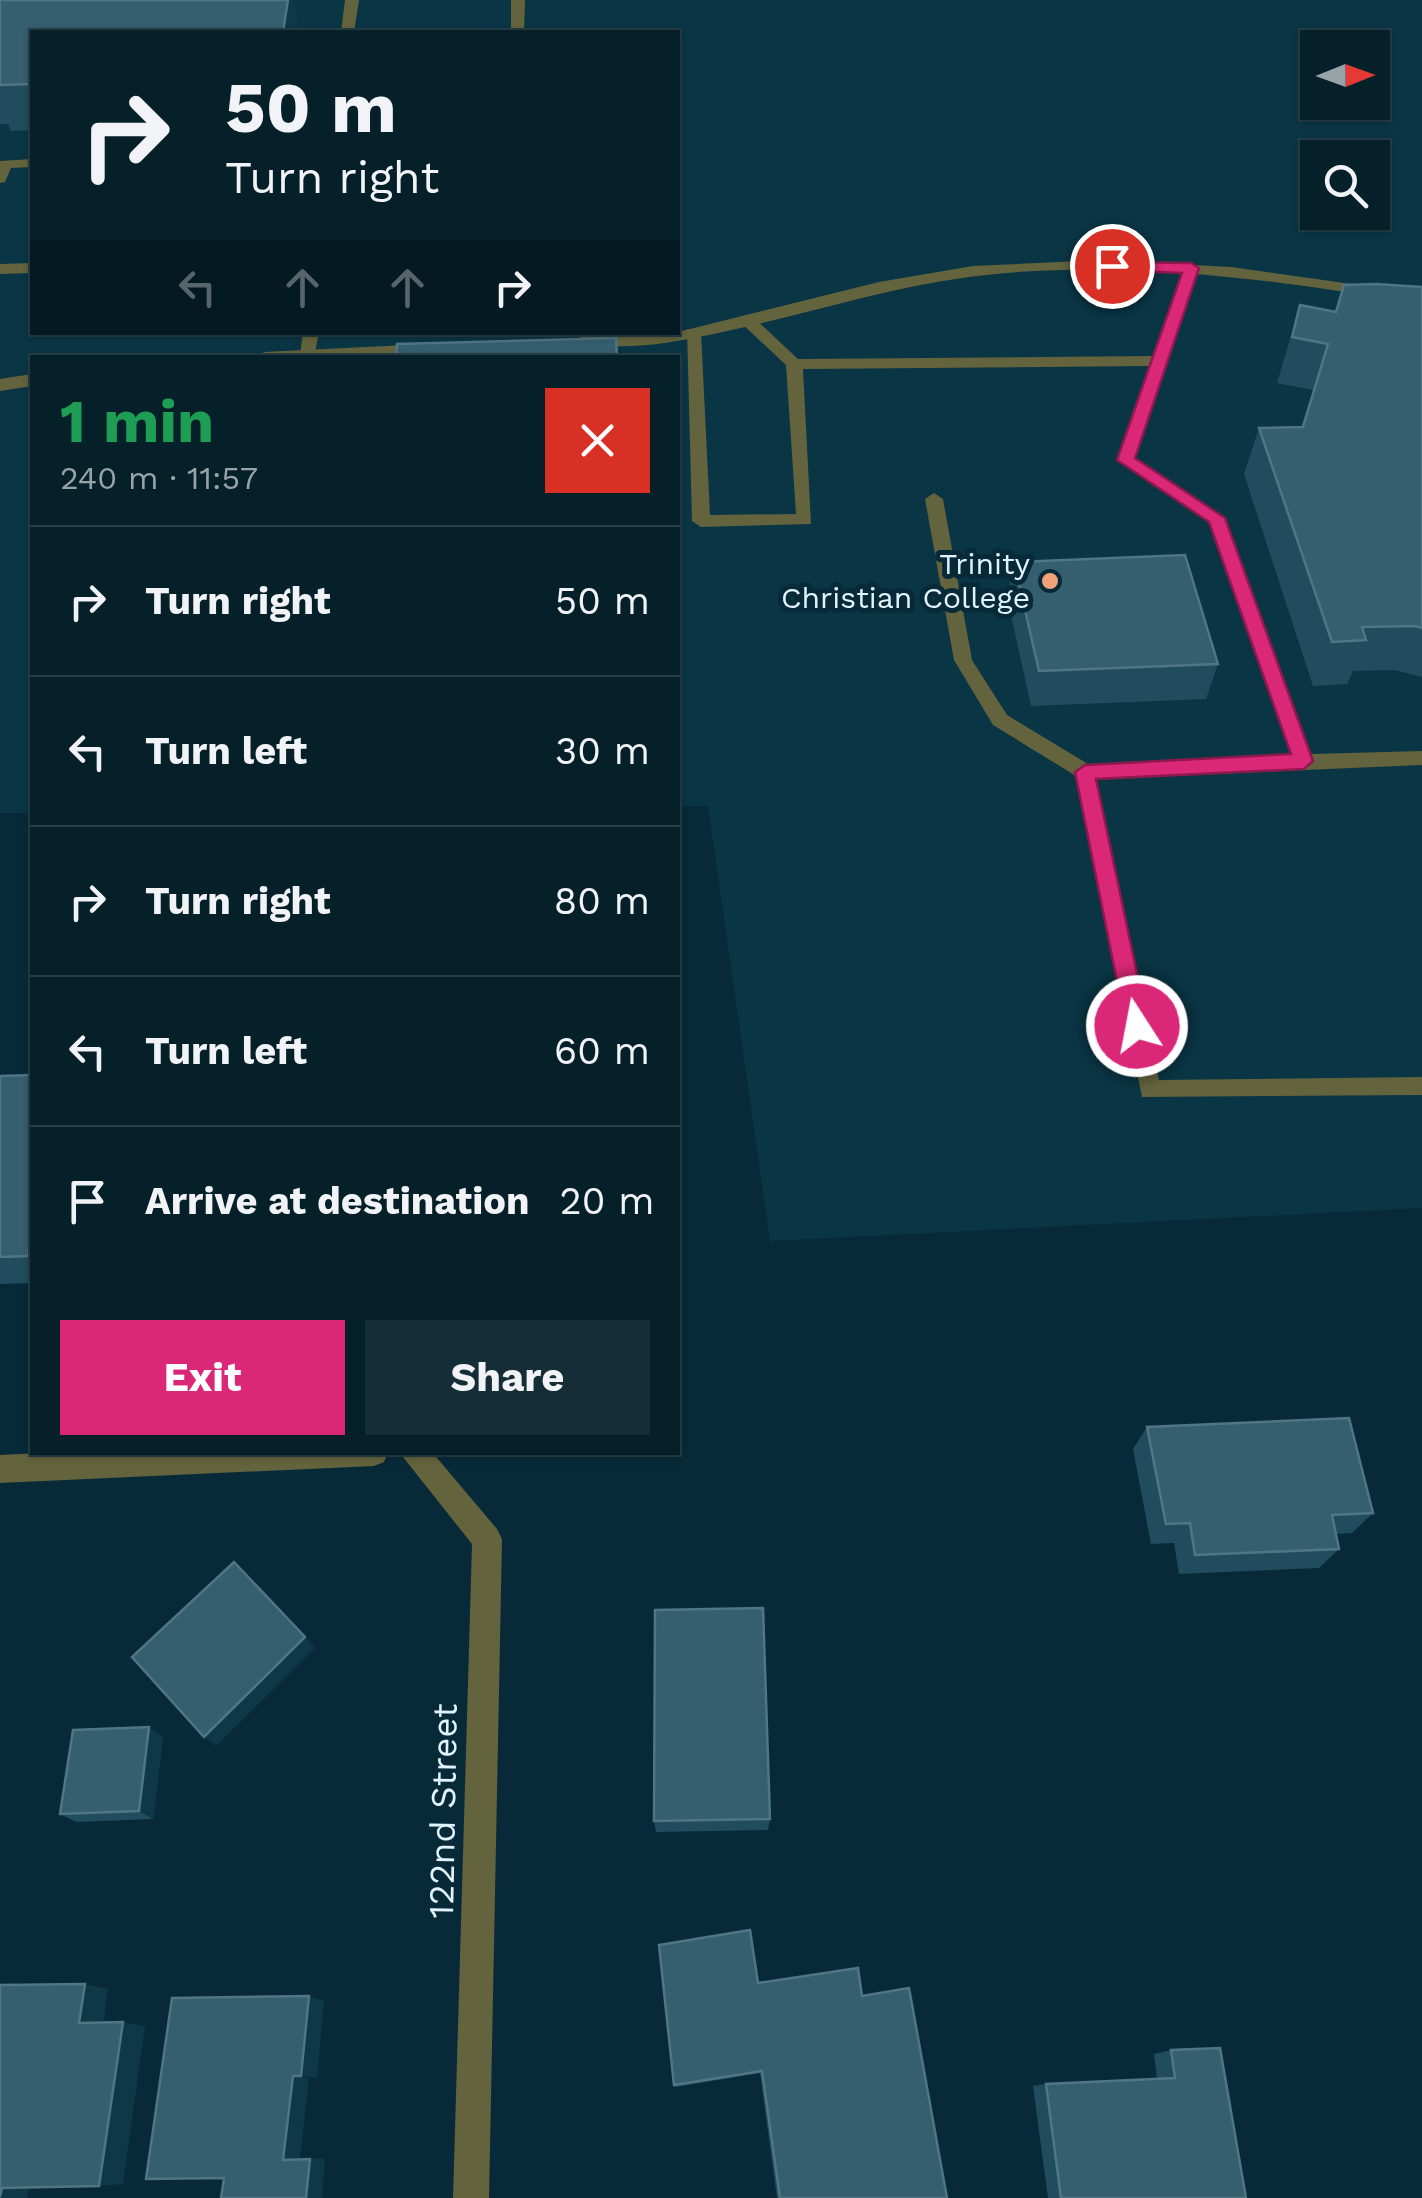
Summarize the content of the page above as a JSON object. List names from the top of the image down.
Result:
{
  "streets": {
    "street": ["122nd Street"]
  },
  "places": ["Trinity Christian College"],
  "north": "right",
  "page": {
    "turn": ["50 m", "Turn right"],
    "heading": ["1 min", "240 m · 11:57"],
    "list": [
      {
        "name": "Turn right",
        "value": "50 m"
      },
      {
        "name": "Turn left",
        "value": "30 m"
      },
      {
        "name": "Turn right",
        "value": "80 m"
      },
      {
        "name": "Turn left",
        "value": "60 m"
      },
      {
        "name": "Arrive at destination",
        "value": "20 m"
      }
    ],
    "buttons": ["Exit", "Share"]
  }
}
